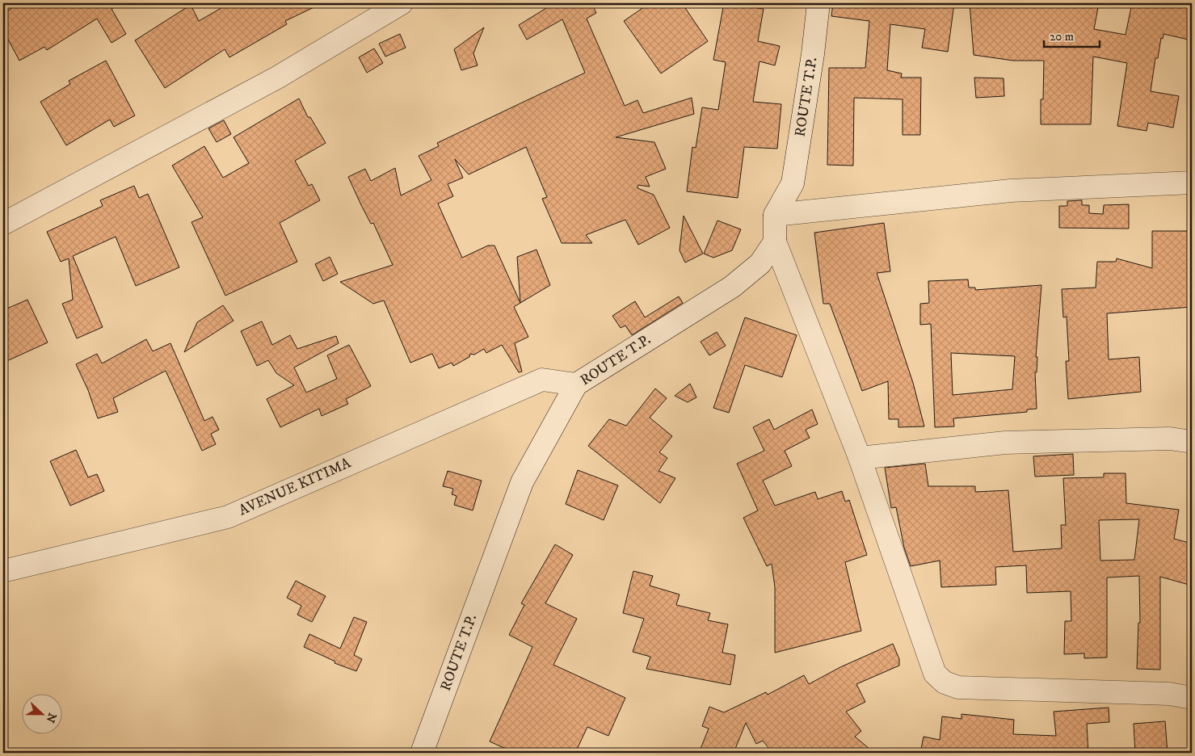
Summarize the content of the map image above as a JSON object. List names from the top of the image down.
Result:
{
  "streets": {
    "street": ["ROUTE T.P.", "AVENUE KITIMA"]
  },
  "crossings": [
    ["ROUTE T.P.", "AVENUE KITIMA"]
  ],
  "scale_bar": "20 m",
  "north": "right"
}
